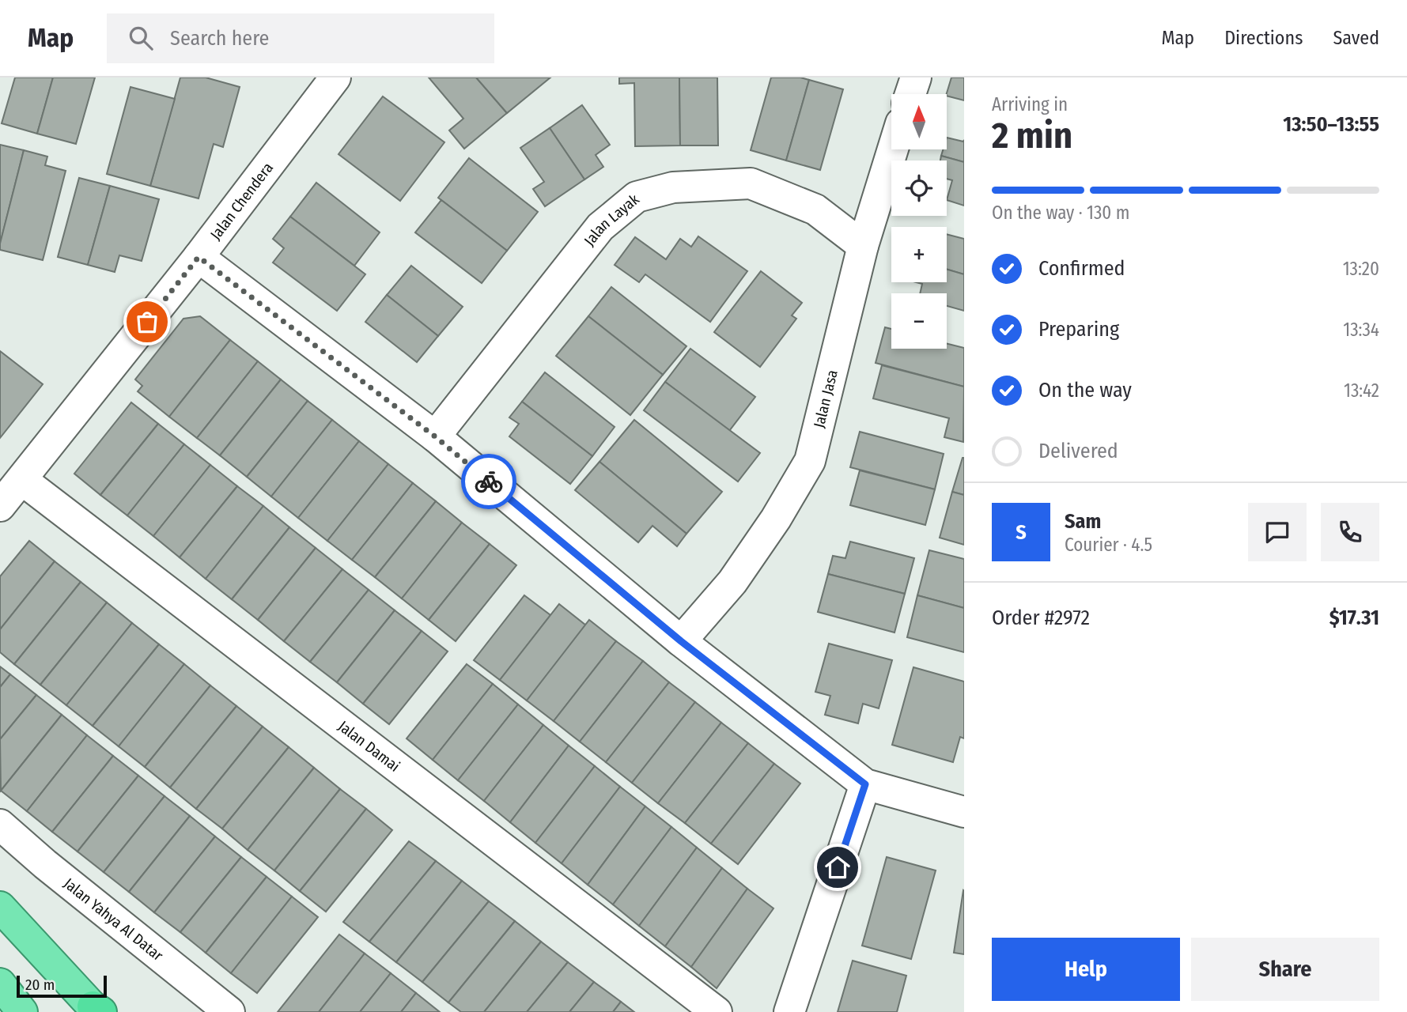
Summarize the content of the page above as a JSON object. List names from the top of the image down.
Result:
{
  "streets": {
    "street": [
      "Jalan Chendera",
      "Jalan Layak",
      "Jalan Jasa",
      "Jalan Damai",
      "Jalan Yahya Al Datar"
    ]
  },
  "crossings": [
    ["Jalan Chendera", "Jalan Damai"],
    ["Jalan Layak", "Jalan Jasa"]
  ],
  "scale_bar": "20 m",
  "north": "top",
  "page": {
    "header": "Map",
    "search": "Search here",
    "nav": ["Map", "Directions", "Saved"],
    "heading": ["2 min", "Arriving in", "13:50–13:55"],
    "panel": [
      "Sam",
      "Courier · 4.5",
      "Order #2972",
      "$17.31"
    ],
    "map_buttons": ["+", "−"],
    "bar": "On the way · 130 m",
    "list": [
      ["Confirmed", "13:20"],
      ["Preparing", "13:34"],
      ["On the way", "13:42"],
      "Delivered"
    ],
    "round": "S",
    "buttons": ["Help", "Share"],
    "scale": "20 m"
  }
}
